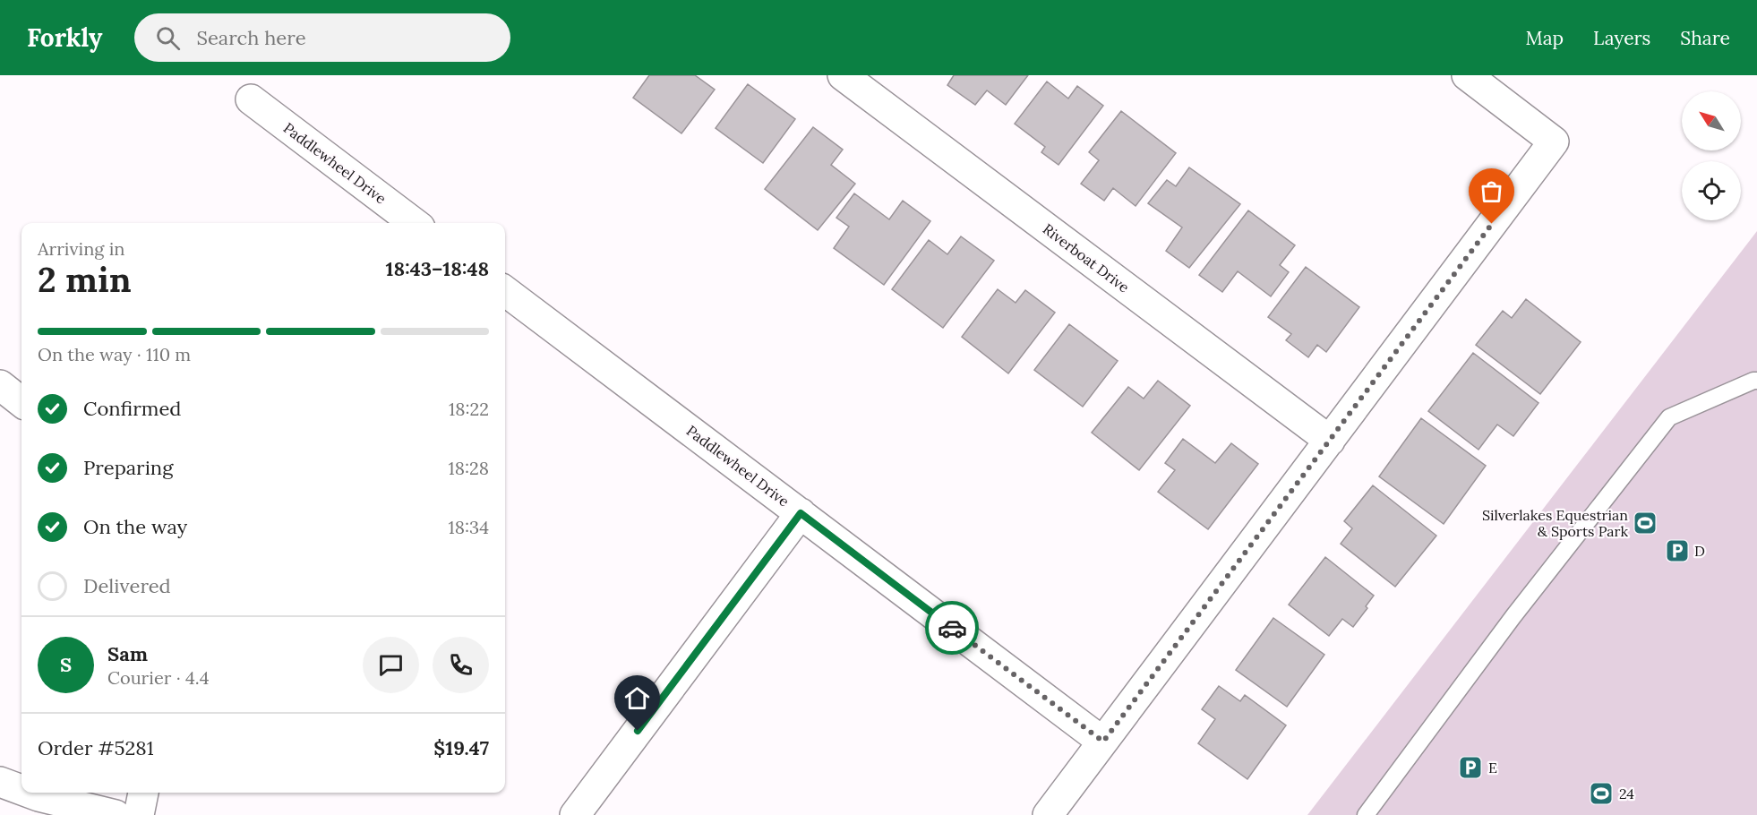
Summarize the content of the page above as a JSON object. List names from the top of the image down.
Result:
{
  "streets": {
    "street": ["Paddlewheel Drive", "Riverboat Drive"]
  },
  "places": {
    "sports": ["Silverlakes Equestrian & Sports Park", "24"],
    "parking": ["D", "E"]
  },
  "north": "top left",
  "page": {
    "header": "Forkly",
    "search": "Search here",
    "nav": ["Map", "Layers", "Share"],
    "heading": ["2 min", "Arriving in", "18:43–18:48"],
    "panel": [
      "Sam",
      "Courier · 4.4",
      "Order #5281",
      "$19.47"
    ],
    "bar": "On the way · 110 m",
    "list": [
      ["Confirmed", "18:22"],
      ["Preparing", "18:28"],
      ["On the way", "18:34"],
      "Delivered"
    ],
    "round": "S"
  }
}
